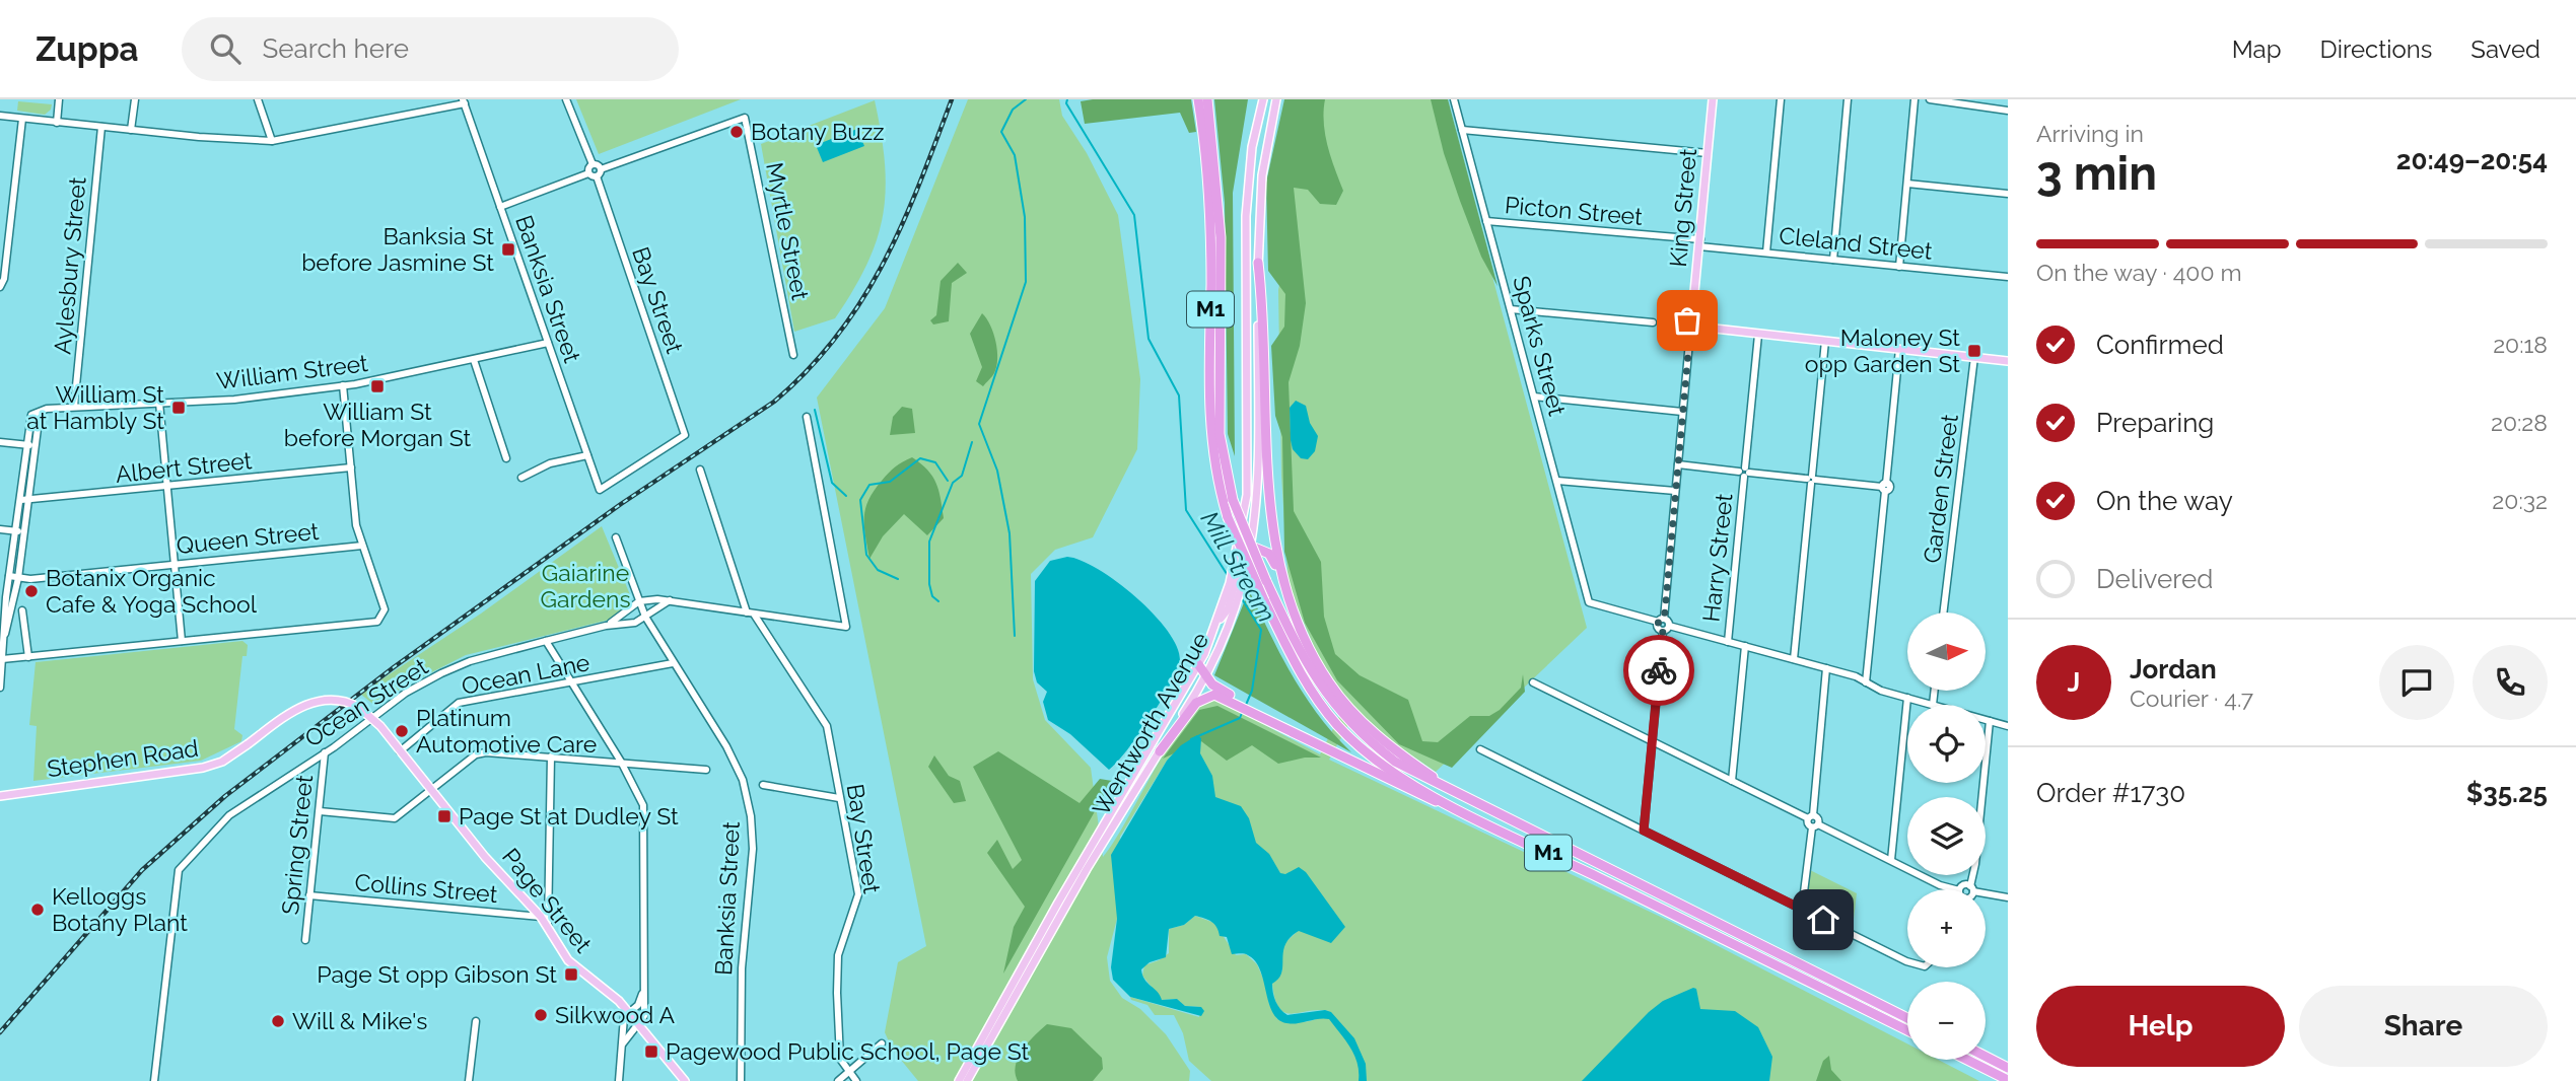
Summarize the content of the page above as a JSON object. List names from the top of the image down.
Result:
{
  "streets": {
    "highway": ["M1"],
    "main road": [
      "King Street",
      "Wentworth Avenue",
      "Stephen Road",
      "Page Street"
    ],
    "street": [
      "Picton Street",
      "Myrtle Street",
      "Cleland Street",
      "Aylesbury Street",
      "Banksia Street",
      "Bay Street",
      "Sparks Street",
      "William Street",
      "Albert Street",
      "Garden Street",
      "Queen Street",
      "Harry Street",
      "Ocean Lane",
      "Ocean Street",
      "Spring Street",
      "Collins Street"
    ]
  },
  "crossings": [
    ["King Street", "Picton Street"],
    ["King Street", "Cleland Street"],
    ["Picton Street", "Cleland Street"],
    ["Picton Street", "Sparks Street"],
    ["Aylesbury Street", "William Street"],
    ["Banksia Street", "Bay Street"],
    ["Banksia Street", "William Street"],
    ["Banksia Street", "Ocean Lane"],
    ["Banksia Street", "Ocean Street"],
    ["Ocean Lane", "Page Street"],
    ["Ocean Street", "Spring Street"],
    ["Ocean Street", "Page Street"],
    ["Stephen Road", "Page Street"],
    ["Spring Street", "Collins Street"],
    ["Collins Street", "Page Street"]
  ],
  "water": ["Mill Stream"],
  "parks": ["Gaiarine Gardens"],
  "places": {
    "other": [
      "Botany Buzz",
      "Botanix Organic Cafe & Yoga School",
      "Platinum Automotive Care",
      "Kelloggs Botany Plant",
      "Silkwood A",
      "Will & Mike's"
    ],
    "transit": [
      "Banksia St before Jasmine St",
      "Maloney St opp Garden St",
      "William St before Morgan St",
      "William St at Hambly St",
      "Page St at Dudley St",
      "Page St opp Gibson St",
      "Pagewood Public School, Page St"
    ]
  },
  "north": "right",
  "page": {
    "header": "Zuppa",
    "search": "Search here",
    "nav": ["Map", "Directions", "Saved"],
    "heading": ["3 min", "Arriving in", "20:49–20:54"],
    "panel": [
      "Jordan",
      "Courier · 4.7",
      "Order #1730",
      "$35.25"
    ],
    "bar": "On the way · 400 m",
    "list": [
      ["Confirmed", "20:18"],
      ["Preparing", "20:28"],
      ["On the way", "20:32"],
      "Delivered"
    ],
    "map_buttons": ["+", "−"],
    "round": "J",
    "buttons": ["Help", "Share"]
  }
}
